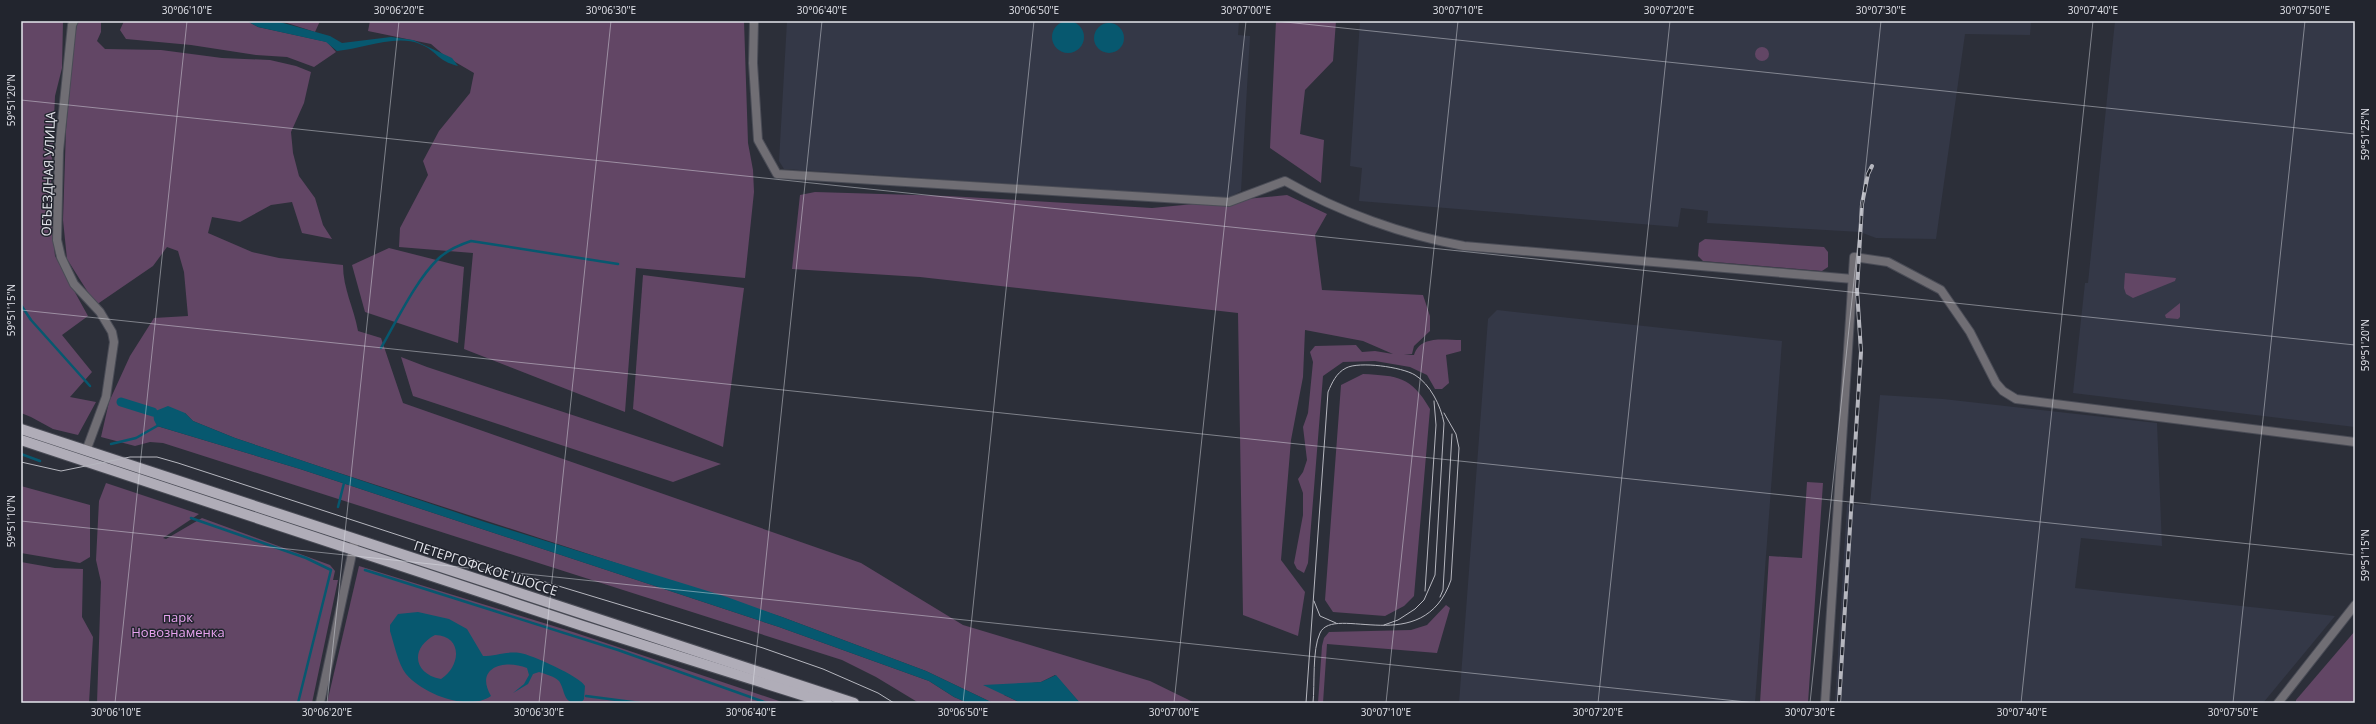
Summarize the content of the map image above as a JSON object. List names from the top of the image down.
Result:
{
  "streets": {
    "main road": ["ПЕТЕРГОФСКОЕ ШОССЕ"],
    "street": ["ОБЪЕЗДНАЯ УЛИЦА"]
  },
  "crossings": [
    ["ОБЪЕЗДНАЯ УЛИЦА", "ПЕТЕРГОФСКОЕ ШОССЕ"]
  ],
  "parks": ["парк Новознаменка"],
  "coordinates": [
    "30°06'10\"E",
    "30°06'20\"E",
    "30°06'30\"E",
    "30°06'40\"E",
    "30°06'50\"E",
    "30°07'00\"E",
    "30°07'10\"E",
    "30°07'20\"E",
    "30°07'30\"E",
    "30°07'40\"E",
    "30°07'50\"E",
    "59°51'20\"N",
    "59°51'25\"N",
    "59°51'15\"N",
    "59°51'10\"N"
  ]
}
